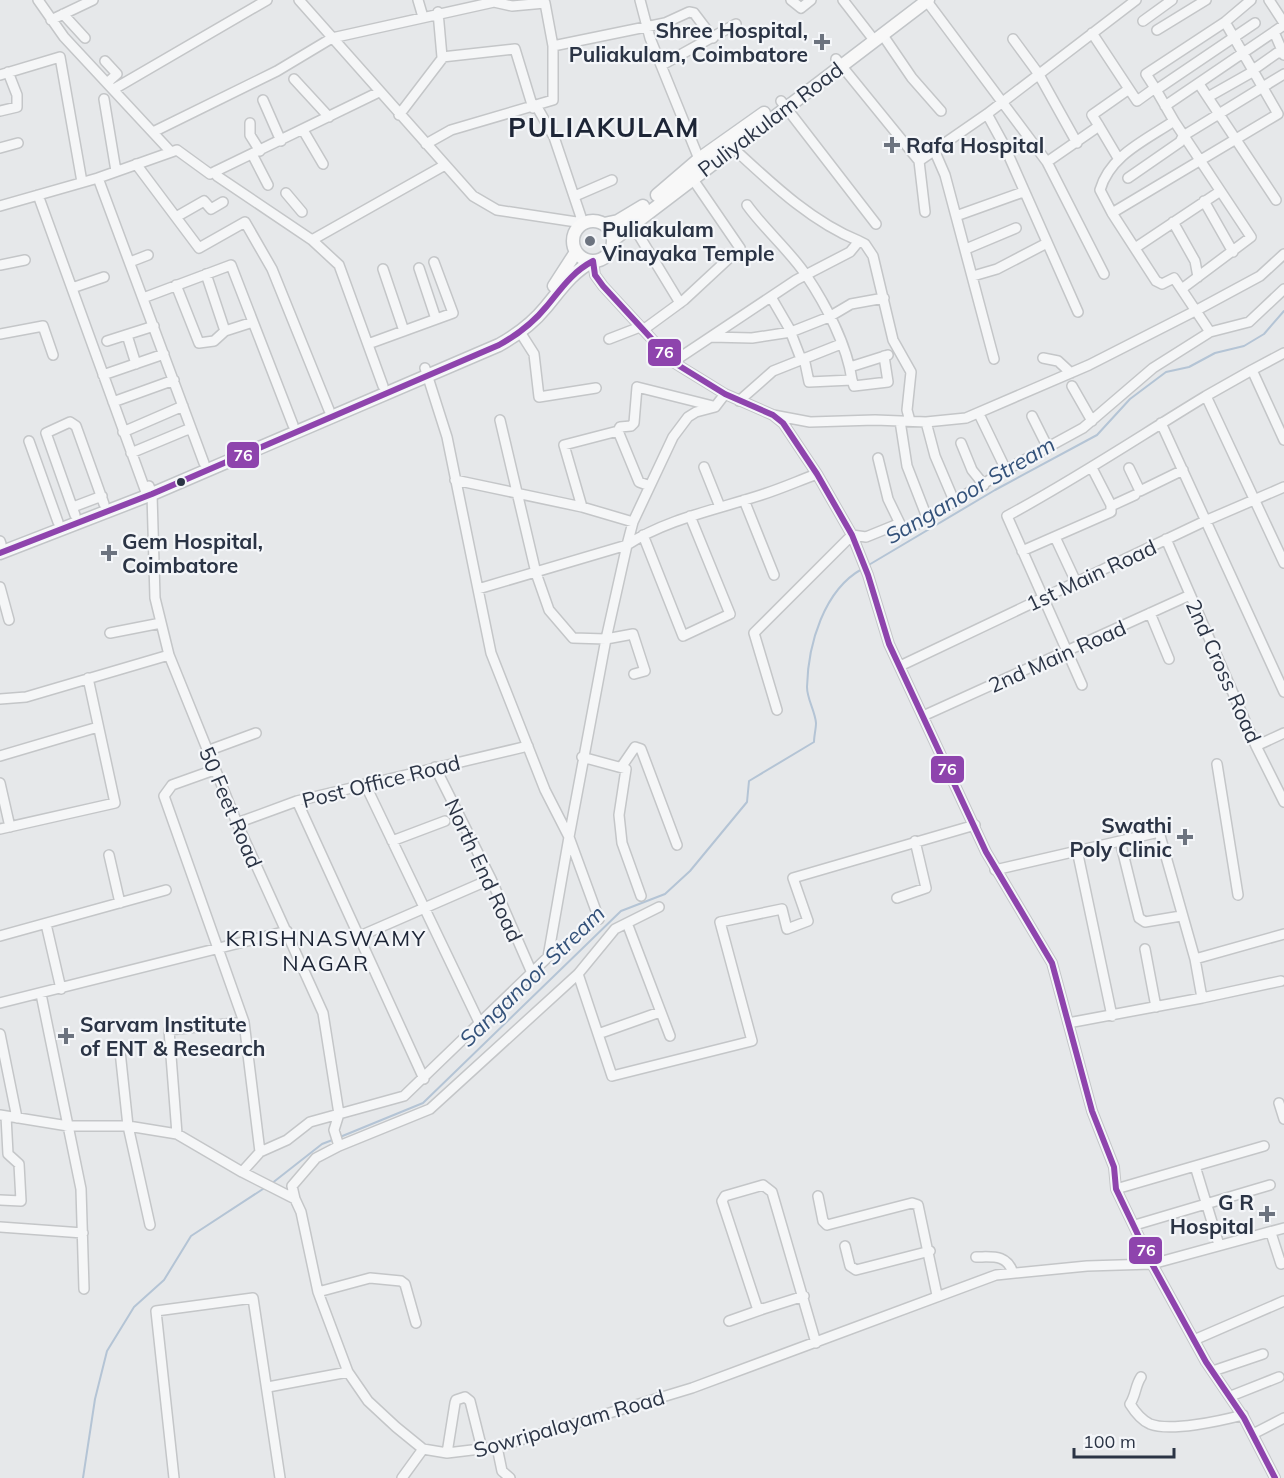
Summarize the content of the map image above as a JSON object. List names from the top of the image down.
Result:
{
  "streets": {
    "main road": ["Puliyakulam Road"],
    "street": [
      "1st Main Road",
      "2nd Main Road",
      "2nd Cross Road",
      "Post Office Road",
      "50 Feet Road",
      "North End Road",
      "Sowripalayam Road"
    ]
  },
  "crossings": [
    ["1st Main Road", "2nd Cross Road"],
    ["2nd Main Road", "2nd Cross Road"],
    ["Post Office Road", "50 Feet Road"],
    ["Post Office Road", "North End Road"]
  ],
  "districts": ["PULIAKULAM", "KRISHNASWAMY NAGAR"],
  "water": ["Sanganoor Stream"],
  "places": {
    "health": [
      "Shree Hospital, Puliakulam, Coimbatore",
      "Rafa Hospital",
      "Gem Hospital, Coimbatore",
      "Swathi Poly Clinic",
      "Sarvam Institute of ENT & Research",
      "G R Hospital"
    ],
    "other": ["Puliakulam Vinayaka Temple"]
  },
  "lines": ["transit line 76"],
  "scale_bar": "100 m"
}
